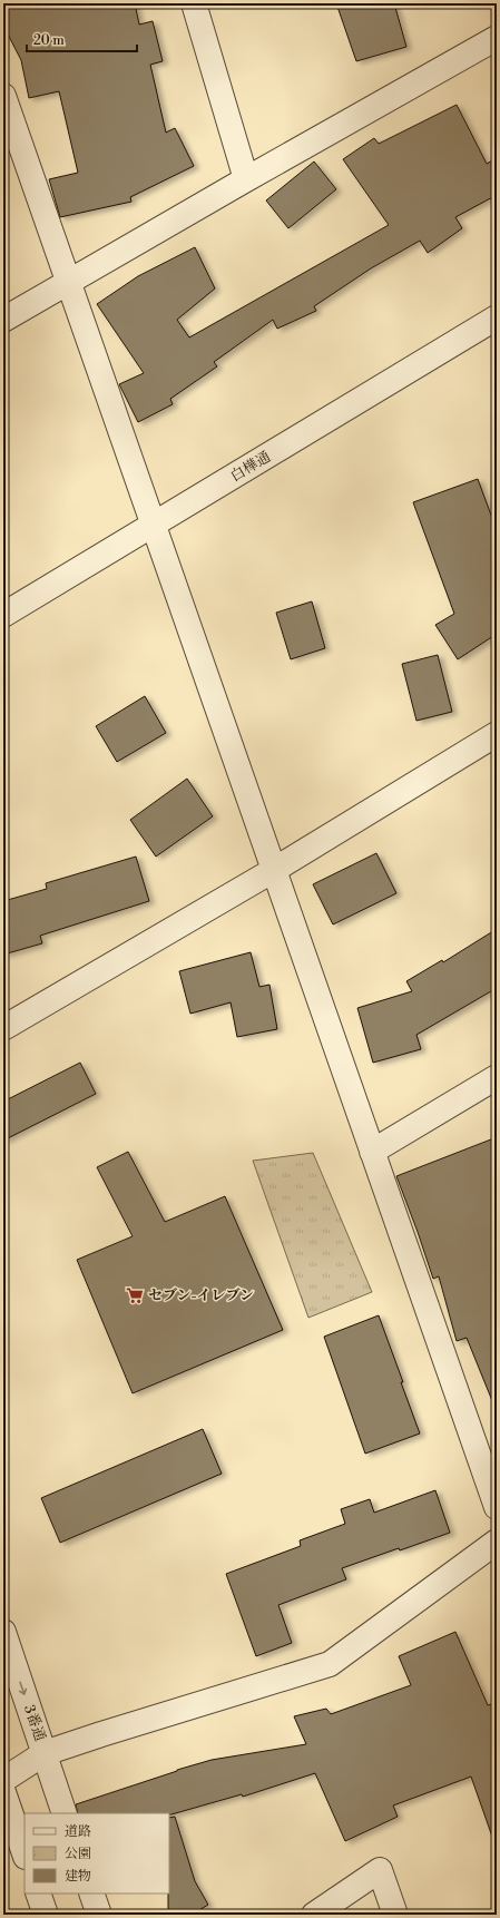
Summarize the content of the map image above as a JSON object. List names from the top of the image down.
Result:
{
  "streets": {
    "street": ["白樺通", "3番通"]
  },
  "one_way": ["3番通"],
  "places": {
    "supermarket": ["セブン-イレブン"]
  },
  "legend": ["道路", "公園", "建物"],
  "scale_bar": "20 m"
}
